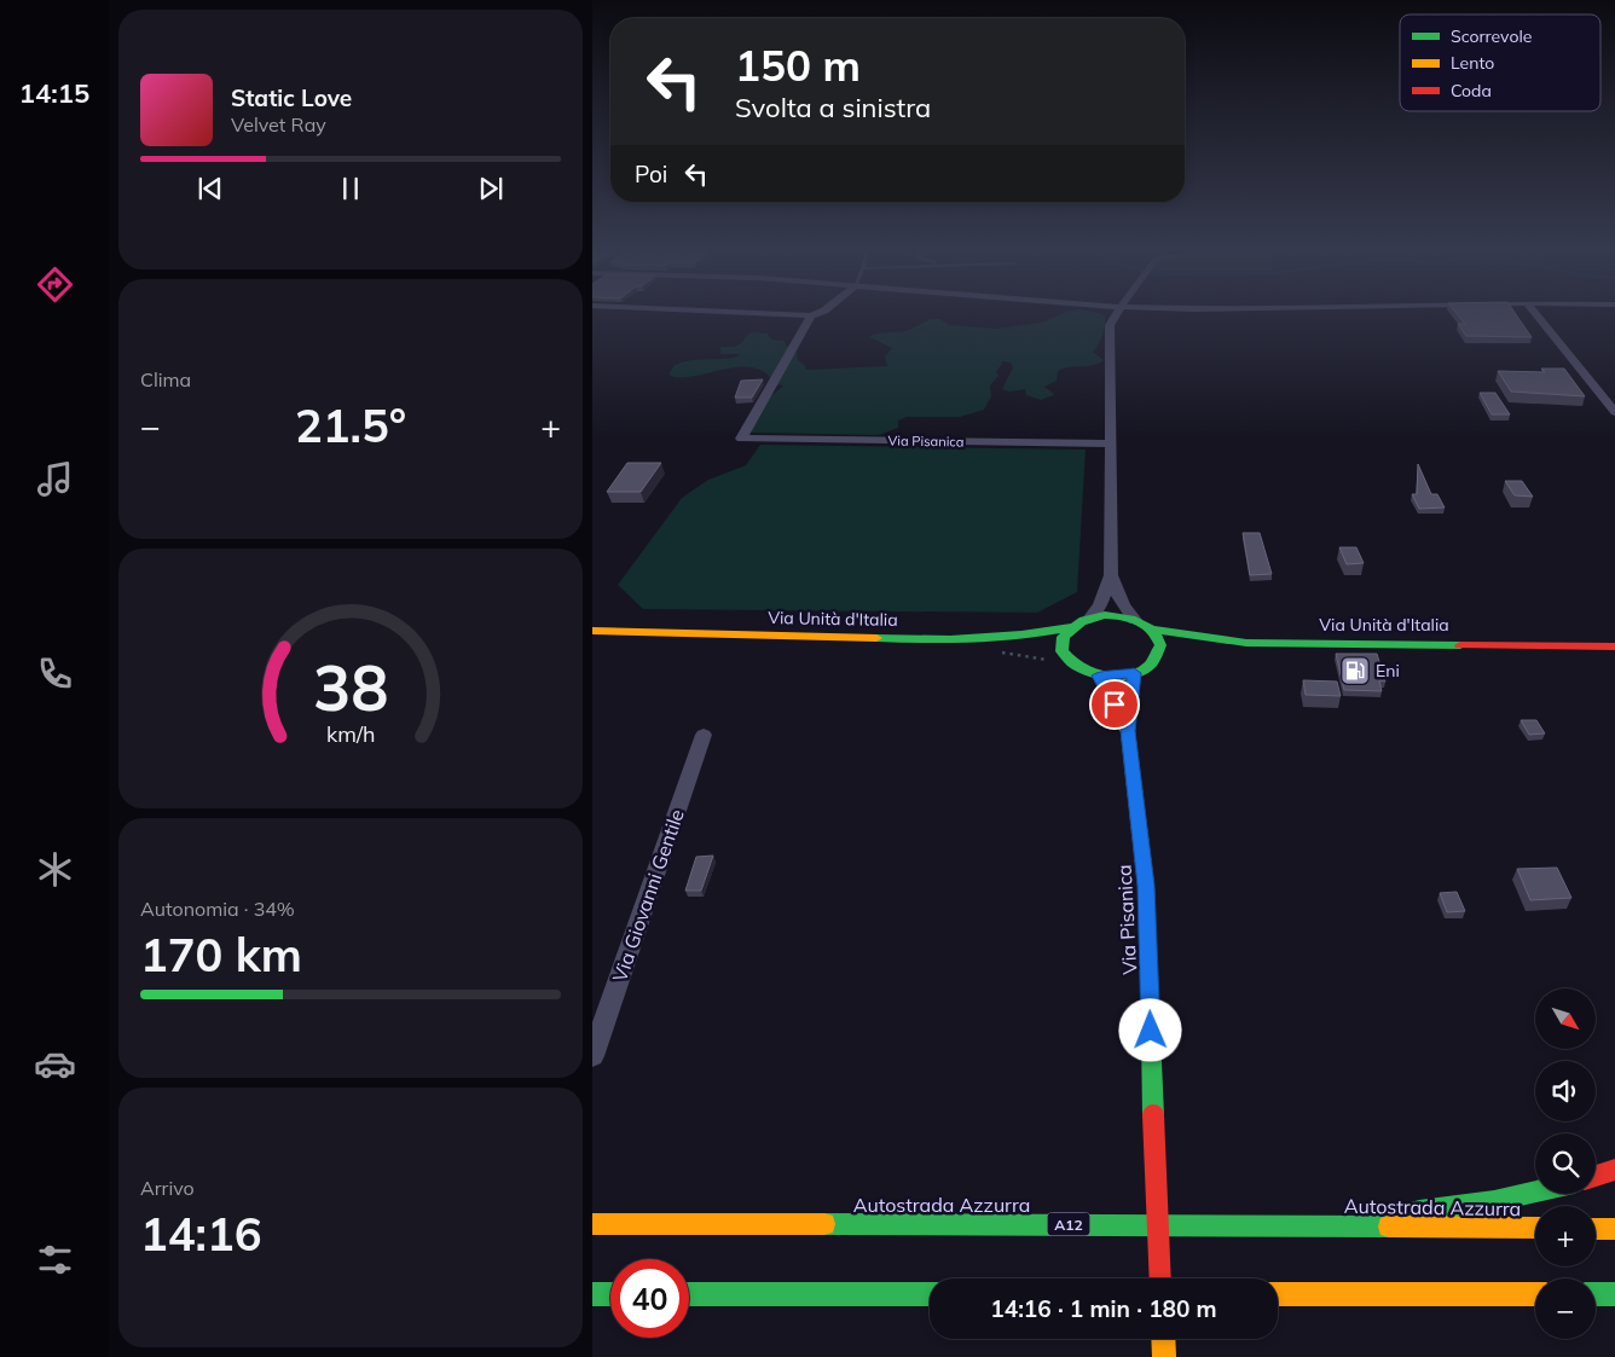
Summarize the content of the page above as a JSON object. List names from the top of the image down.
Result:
{
  "streets": {
    "main road": [
      "Via Pisanica",
      "Via Unità d'Italia",
      "Autostrada Azzurra",
      "A12"
    ],
    "street": ["Via Giovanni Gentile"]
  },
  "crossings": [
    ["Via Pisanica", "Via Unità d'Italia"]
  ],
  "places": {
    "fuel station": ["Eni"]
  },
  "legend": ["Scorrevole", "Lento", "Coda"],
  "north": "bottom right",
  "page": {
    "tabs": "14:15",
    "turn": ["150 m", "Svolta a sinistra"],
    "song": ["Static Love", "Velvet Ray"],
    "then": "Poi",
    "tile": [
      "Clima",
      ["Autonomia · 34%", "170 km"],
      ["Arrivo", "14:16"]
    ],
    "heat": ["−", "21.5°", "+"],
    "map_buttons": ["+", "−"],
    "limit": "40",
    "trip": "14:16 · 1 min · 180 m",
    "gauge": ["38", "km/h"]
  }
}
